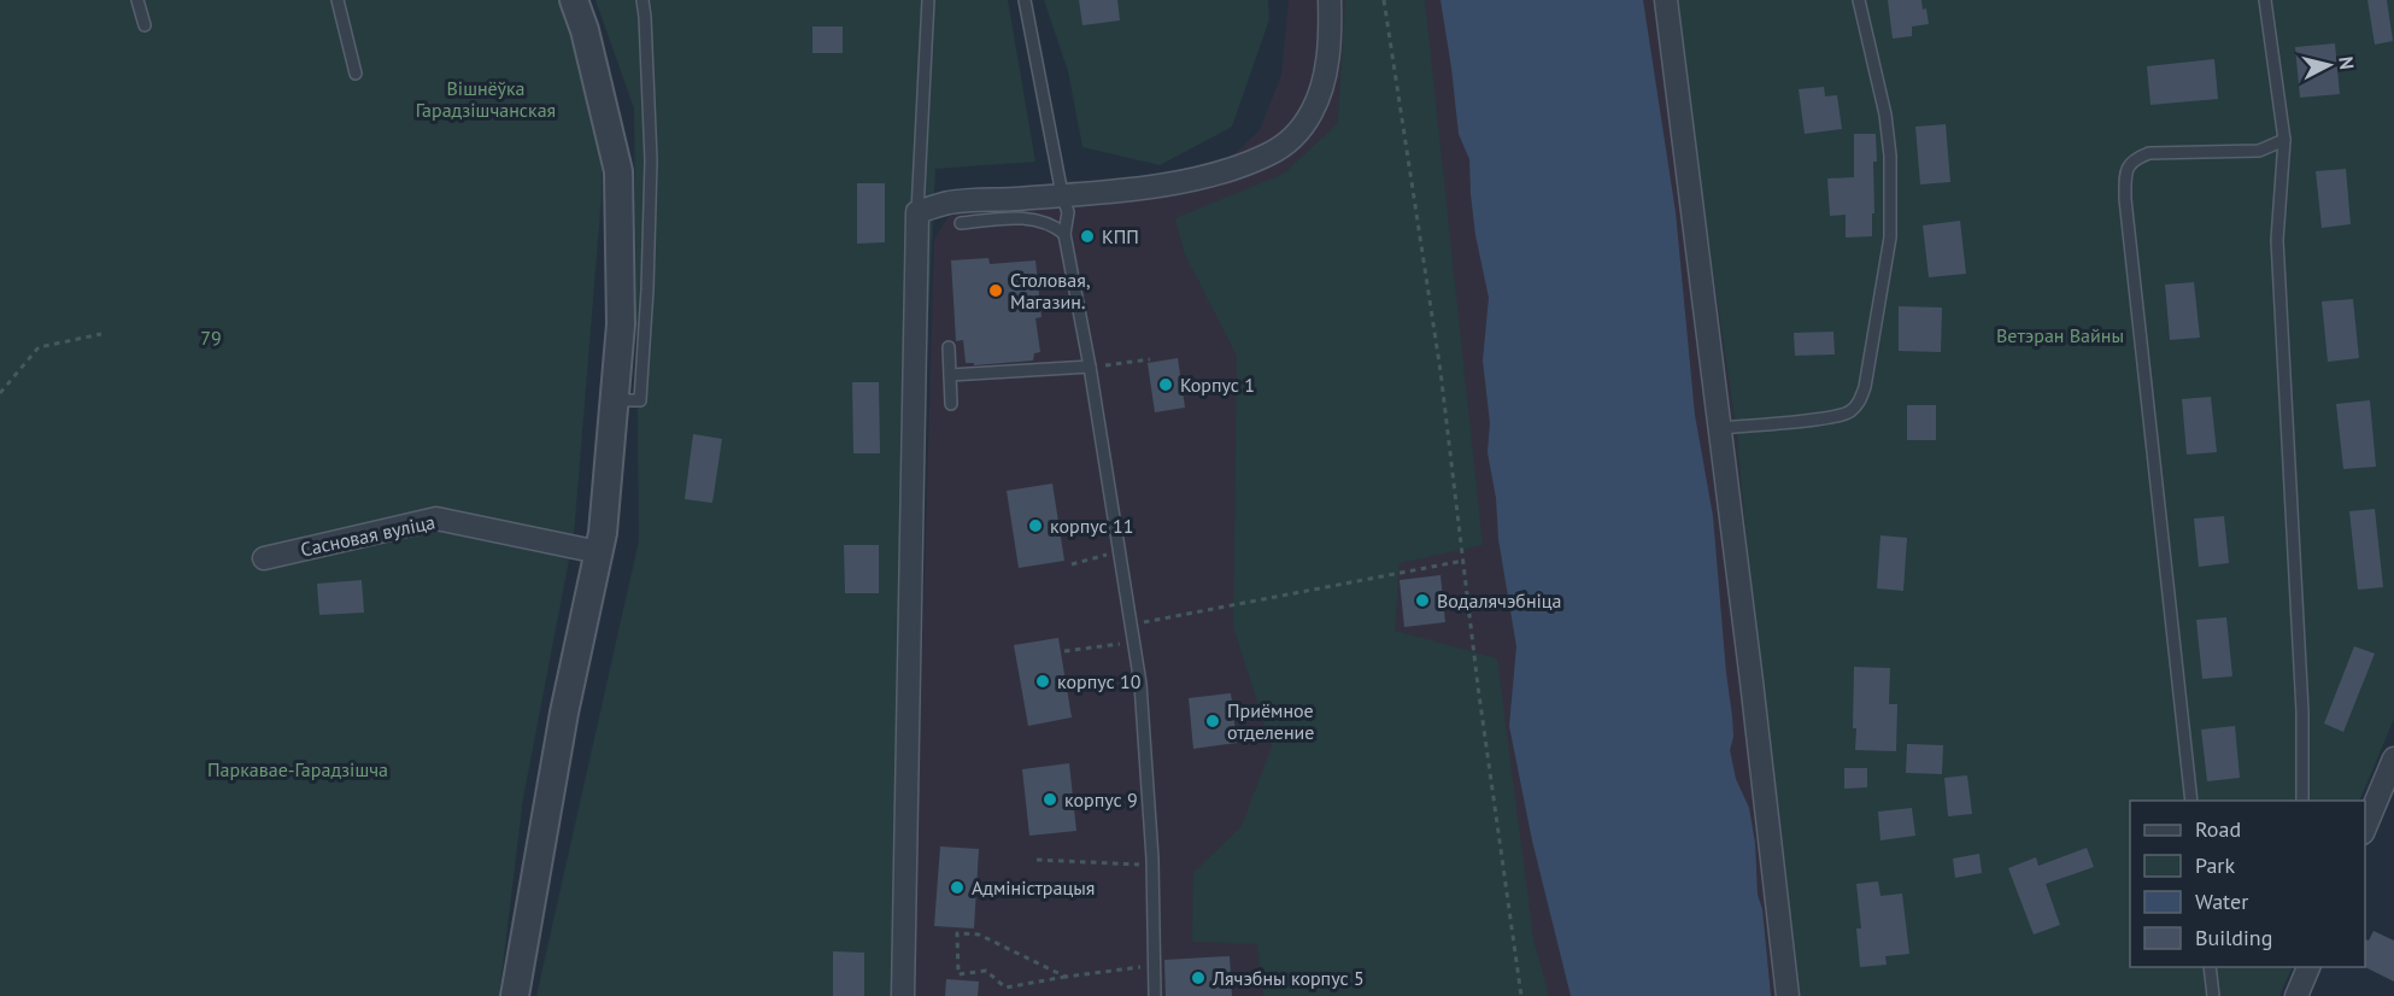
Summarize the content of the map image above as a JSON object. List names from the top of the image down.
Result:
{
  "streets": {
    "street": ["Сасновая вуліца"]
  },
  "parks": [
    "Вішнёўка Гарадзішчанская",
    "Ветэран Вайны",
    "79",
    "Паркавае-Гарадзішча"
  ],
  "places": [
    "КПП",
    "Столовая, Магазин.",
    "Корпус 1",
    "корпус 11",
    "Водалячэбніца",
    "корпус 10",
    "Приёмное отделение",
    "корпус 9",
    "Адміністрацыя",
    "Лячэбны корпус 5"
  ],
  "legend": [
    "Road",
    "Park",
    "Water",
    "Building"
  ],
  "north": "right"
}
